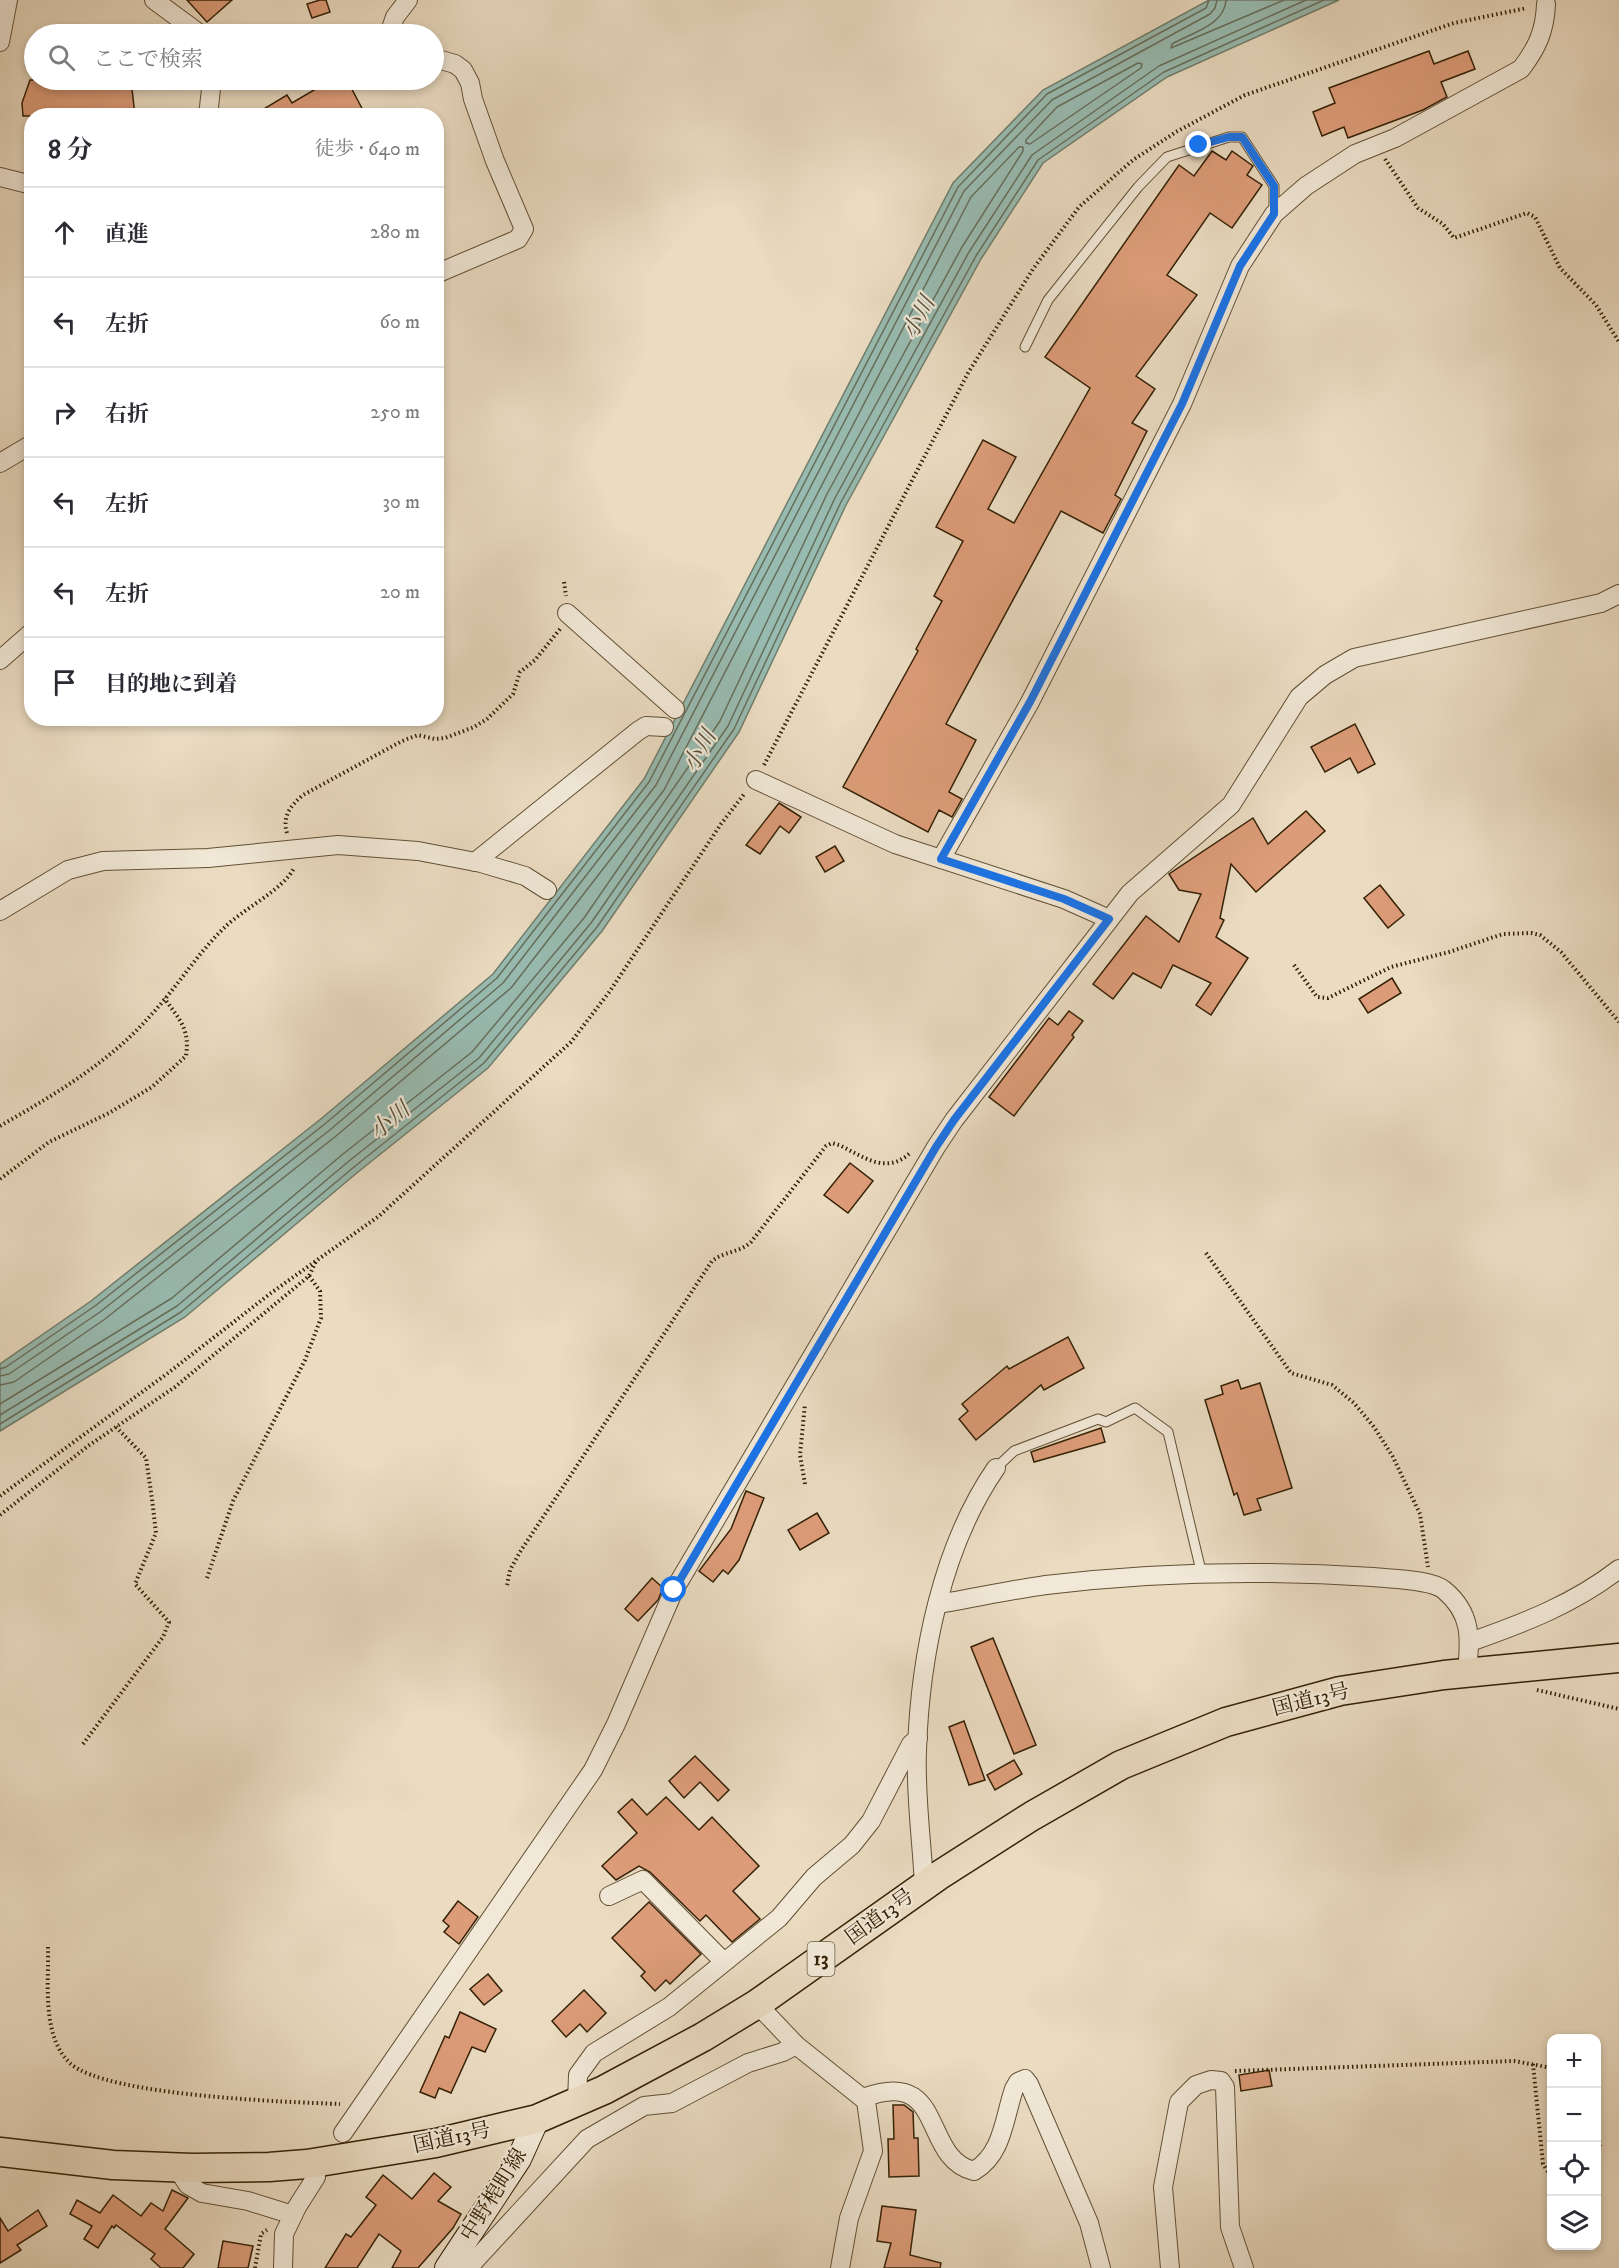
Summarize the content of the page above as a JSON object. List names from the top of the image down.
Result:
{
  "streets": {
    "highway": ["国道13号", "13"],
    "main road": ["中野梍町線"]
  },
  "crossings": [
    ["国道13号", "中野梍町線"]
  ],
  "water": ["小川"],
  "page": {
    "search": "ここで検索",
    "heading": ["8 分", "徒歩 · 640 m"],
    "list": [
      ["直進", "280 m"],
      ["左折", "60 m"],
      ["右折", "250 m"],
      ["左折", "30 m"],
      ["左折", "20 m"],
      "目的地に到着"
    ],
    "map_buttons": ["+", "−"]
  }
}
